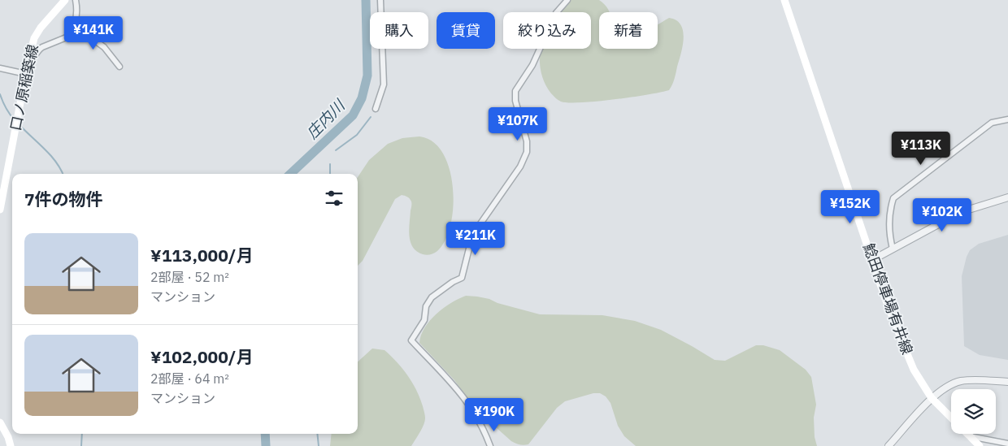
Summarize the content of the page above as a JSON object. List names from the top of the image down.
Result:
{
  "streets": {
    "main road": ["口ノ原稲築線", "鯰田停車場有井線"]
  },
  "water": ["庄内川"],
  "page": {
    "chip": [
      "購入",
      "賃貸",
      "絞り込み",
      "新着"
    ],
    "price": [
      "¥141K",
      "¥107K",
      "¥113K",
      "¥152K",
      "¥102K",
      "¥211K",
      "¥190K"
    ],
    "heading": "7件の物件",
    "list": [
      {
        "name": "¥113,000/月",
        "note": "2部屋 · 52 m² · マンション"
      },
      {
        "name": "¥102,000/月",
        "note": "2部屋 · 64 m² · マンション"
      }
    ]
  }
}
